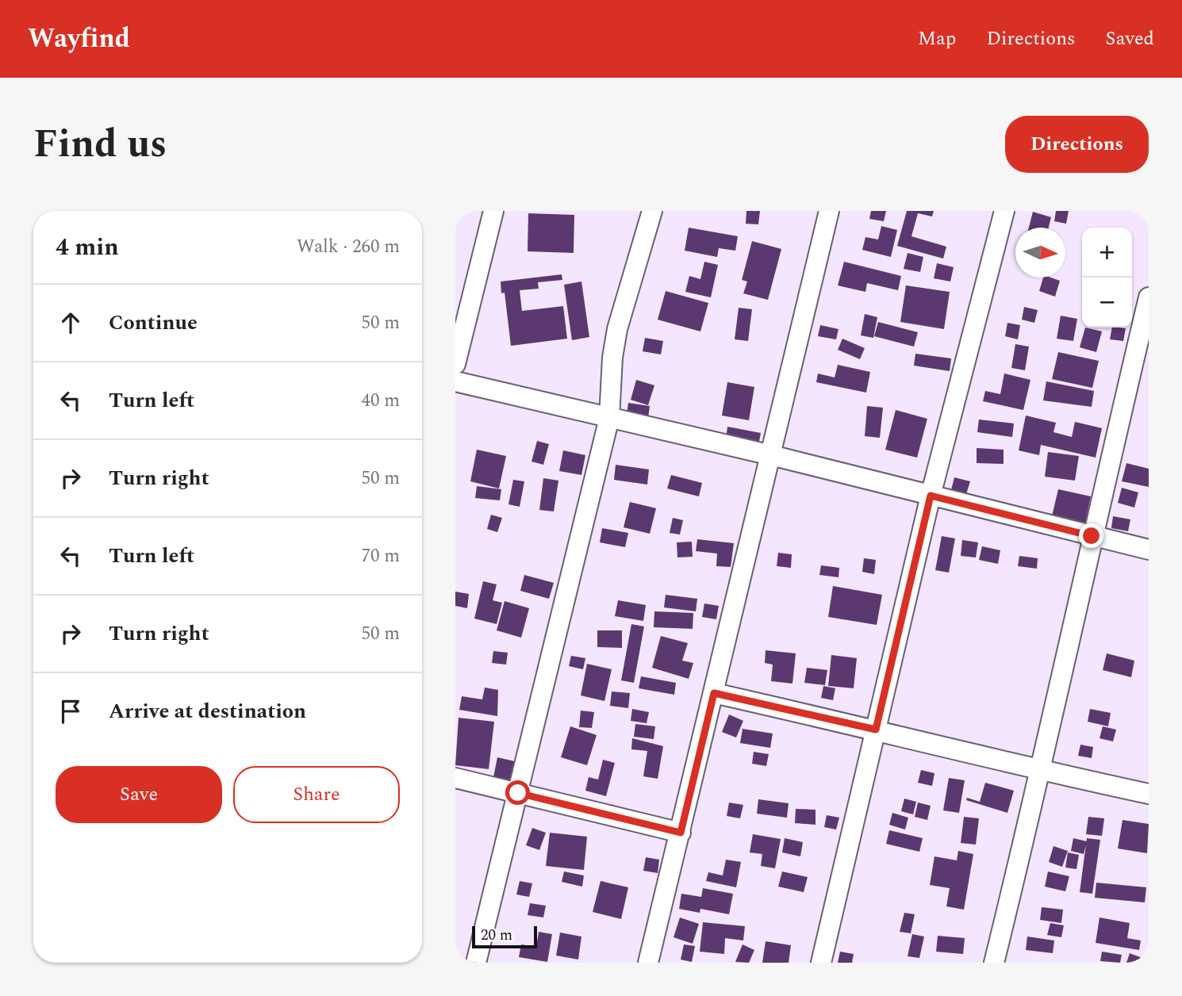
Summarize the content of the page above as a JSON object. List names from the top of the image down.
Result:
{
  "scale_bar": "20 m",
  "north": "right",
  "page": {
    "header": "Wayfind",
    "nav": ["Map", "Directions", "Saved"],
    "title": "Find us",
    "buttons": [
      "Directions",
      ["Save", "Share"]
    ],
    "heading": ["4 min", "Walk · 260 m"],
    "map_buttons": ["+", "−"],
    "list": [
      ["Continue", "50 m"],
      ["Turn left", "40 m"],
      ["Turn right", "50 m"],
      ["Turn left", "70 m"],
      ["Turn right", "50 m"],
      "Arrive at destination"
    ],
    "scale": "20 m"
  }
}
